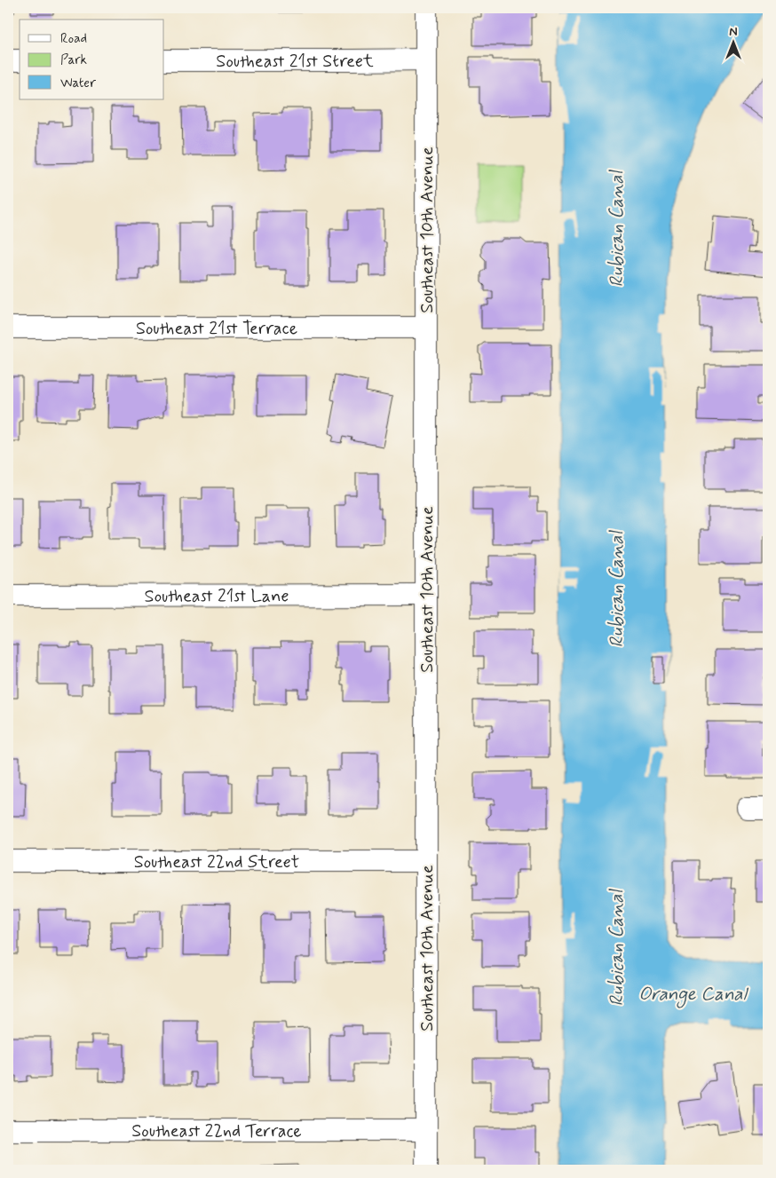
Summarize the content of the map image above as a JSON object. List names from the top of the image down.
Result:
{
  "streets": {
    "street": [
      "Southeast 21st Street",
      "Southeast 10th Avenue",
      "Southeast 21st Terrace",
      "Southeast 21st Lane",
      "Southeast 22nd Street",
      "Southeast 22nd Terrace"
    ]
  },
  "crossings": [
    ["Southeast 21st Street", "Southeast 10th Avenue"],
    ["Southeast 10th Avenue", "Southeast 21st Terrace"],
    ["Southeast 10th Avenue", "Southeast 21st Lane"],
    ["Southeast 10th Avenue", "Southeast 22nd Street"],
    ["Southeast 10th Avenue", "Southeast 22nd Terrace"]
  ],
  "water": ["Rubican Canal", "Orange Canal"],
  "legend": ["Road", "Park", "Water"],
  "north": "top"
}
